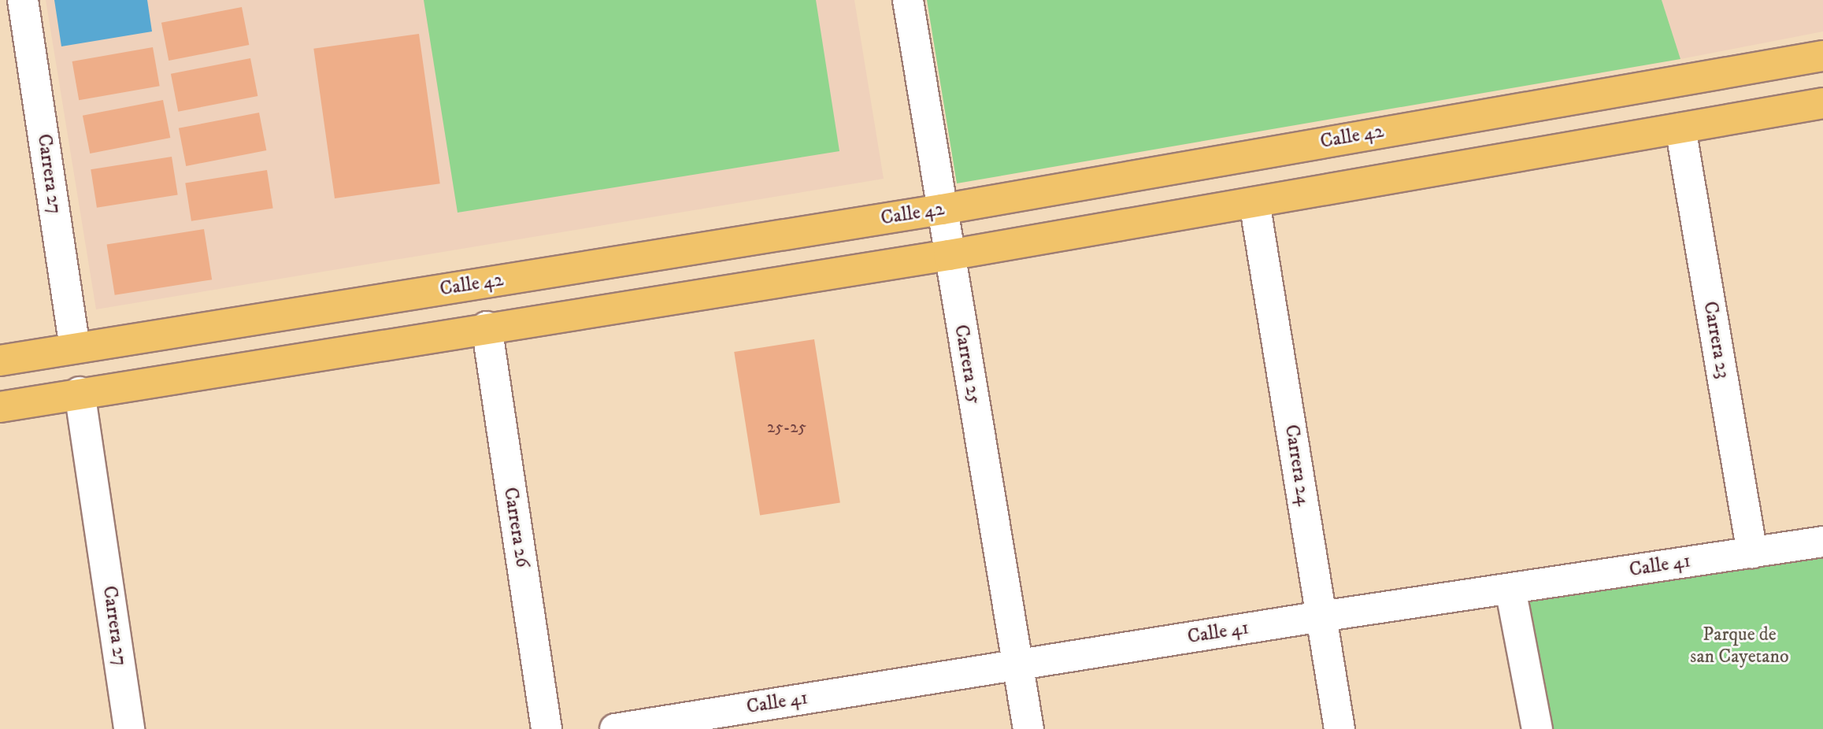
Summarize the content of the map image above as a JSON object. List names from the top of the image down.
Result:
{
  "streets": {
    "main road": ["Calle 42"],
    "street": [
      "Carrera 27",
      "Carrera 23",
      "Carrera 25",
      "Carrera 24",
      "Carrera 26",
      "Calle 41"
    ]
  },
  "crossings": [
    ["Calle 42", "Carrera 27"],
    ["Calle 42", "Carrera 25"],
    ["Carrera 23", "Calle 41"],
    ["Carrera 25", "Calle 41"],
    ["Carrera 24", "Calle 41"]
  ],
  "parks": ["Parque de san Cayetano"],
  "house_numbers": ["25-25"]
}
